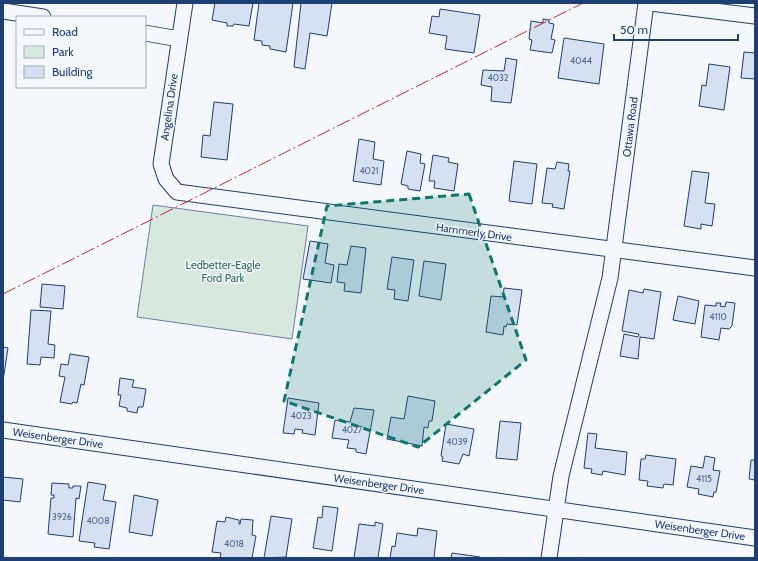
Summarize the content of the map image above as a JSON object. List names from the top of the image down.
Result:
{
  "streets": {
    "street": [
      "Angelina Drive",
      "Ottawa Road",
      "Hammerly Drive",
      "Weisenberger Drive"
    ]
  },
  "crossings": [
    ["Angelina Drive", "Hammerly Drive"],
    ["Ottawa Road", "Hammerly Drive"],
    ["Ottawa Road", "Weisenberger Drive"]
  ],
  "parks": ["Ledbetter-Eagle Ford Park"],
  "house_numbers": [
    "4044",
    "4032",
    "4021",
    "4110",
    "4023",
    "4027",
    "4039",
    "4115",
    "3926",
    "4008",
    "4018"
  ],
  "legend": ["Road", "Park", "Building"],
  "scale_bar": "50 m"
}
